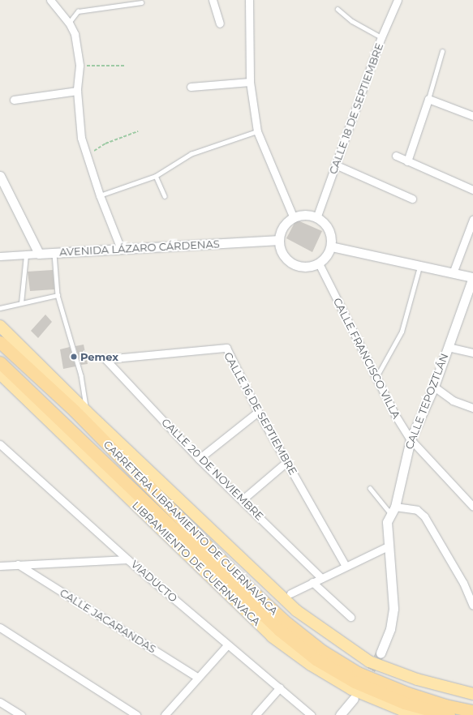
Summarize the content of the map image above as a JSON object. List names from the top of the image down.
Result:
{
  "streets": {
    "highway": ["CARRETERA LIBRAMIENTO DE CUERNAVACA"],
    "main road": ["LIBRAMIENTO DE CUERNAVACA"],
    "street": [
      "CALLE 18 DE SEPTIEMBRE",
      "AVENIDA LÁZARO CÁRDENAS",
      "CALLE FRANCISCO VILLA",
      "CALLE TEPOZTLÁN",
      "CALLE 16 DE SEPTIEMBRE",
      "CALLE 20 DE NOVIEMBRE",
      "VIADUCTO",
      "CALLE JACARANDAS"
    ]
  },
  "crossings": [
    ["CALLE 18 DE SEPTIEMBRE", "AVENIDA LÁZARO CÁRDENAS"],
    ["CALLE 18 DE SEPTIEMBRE", "CALLE FRANCISCO VILLA"],
    ["AVENIDA LÁZARO CÁRDENAS", "CALLE FRANCISCO VILLA"],
    ["CALLE FRANCISCO VILLA", "CALLE TEPOZTLÁN"],
    ["CALLE 16 DE SEPTIEMBRE", "CALLE 20 DE NOVIEMBRE"]
  ],
  "places": ["Pemex"]
}
